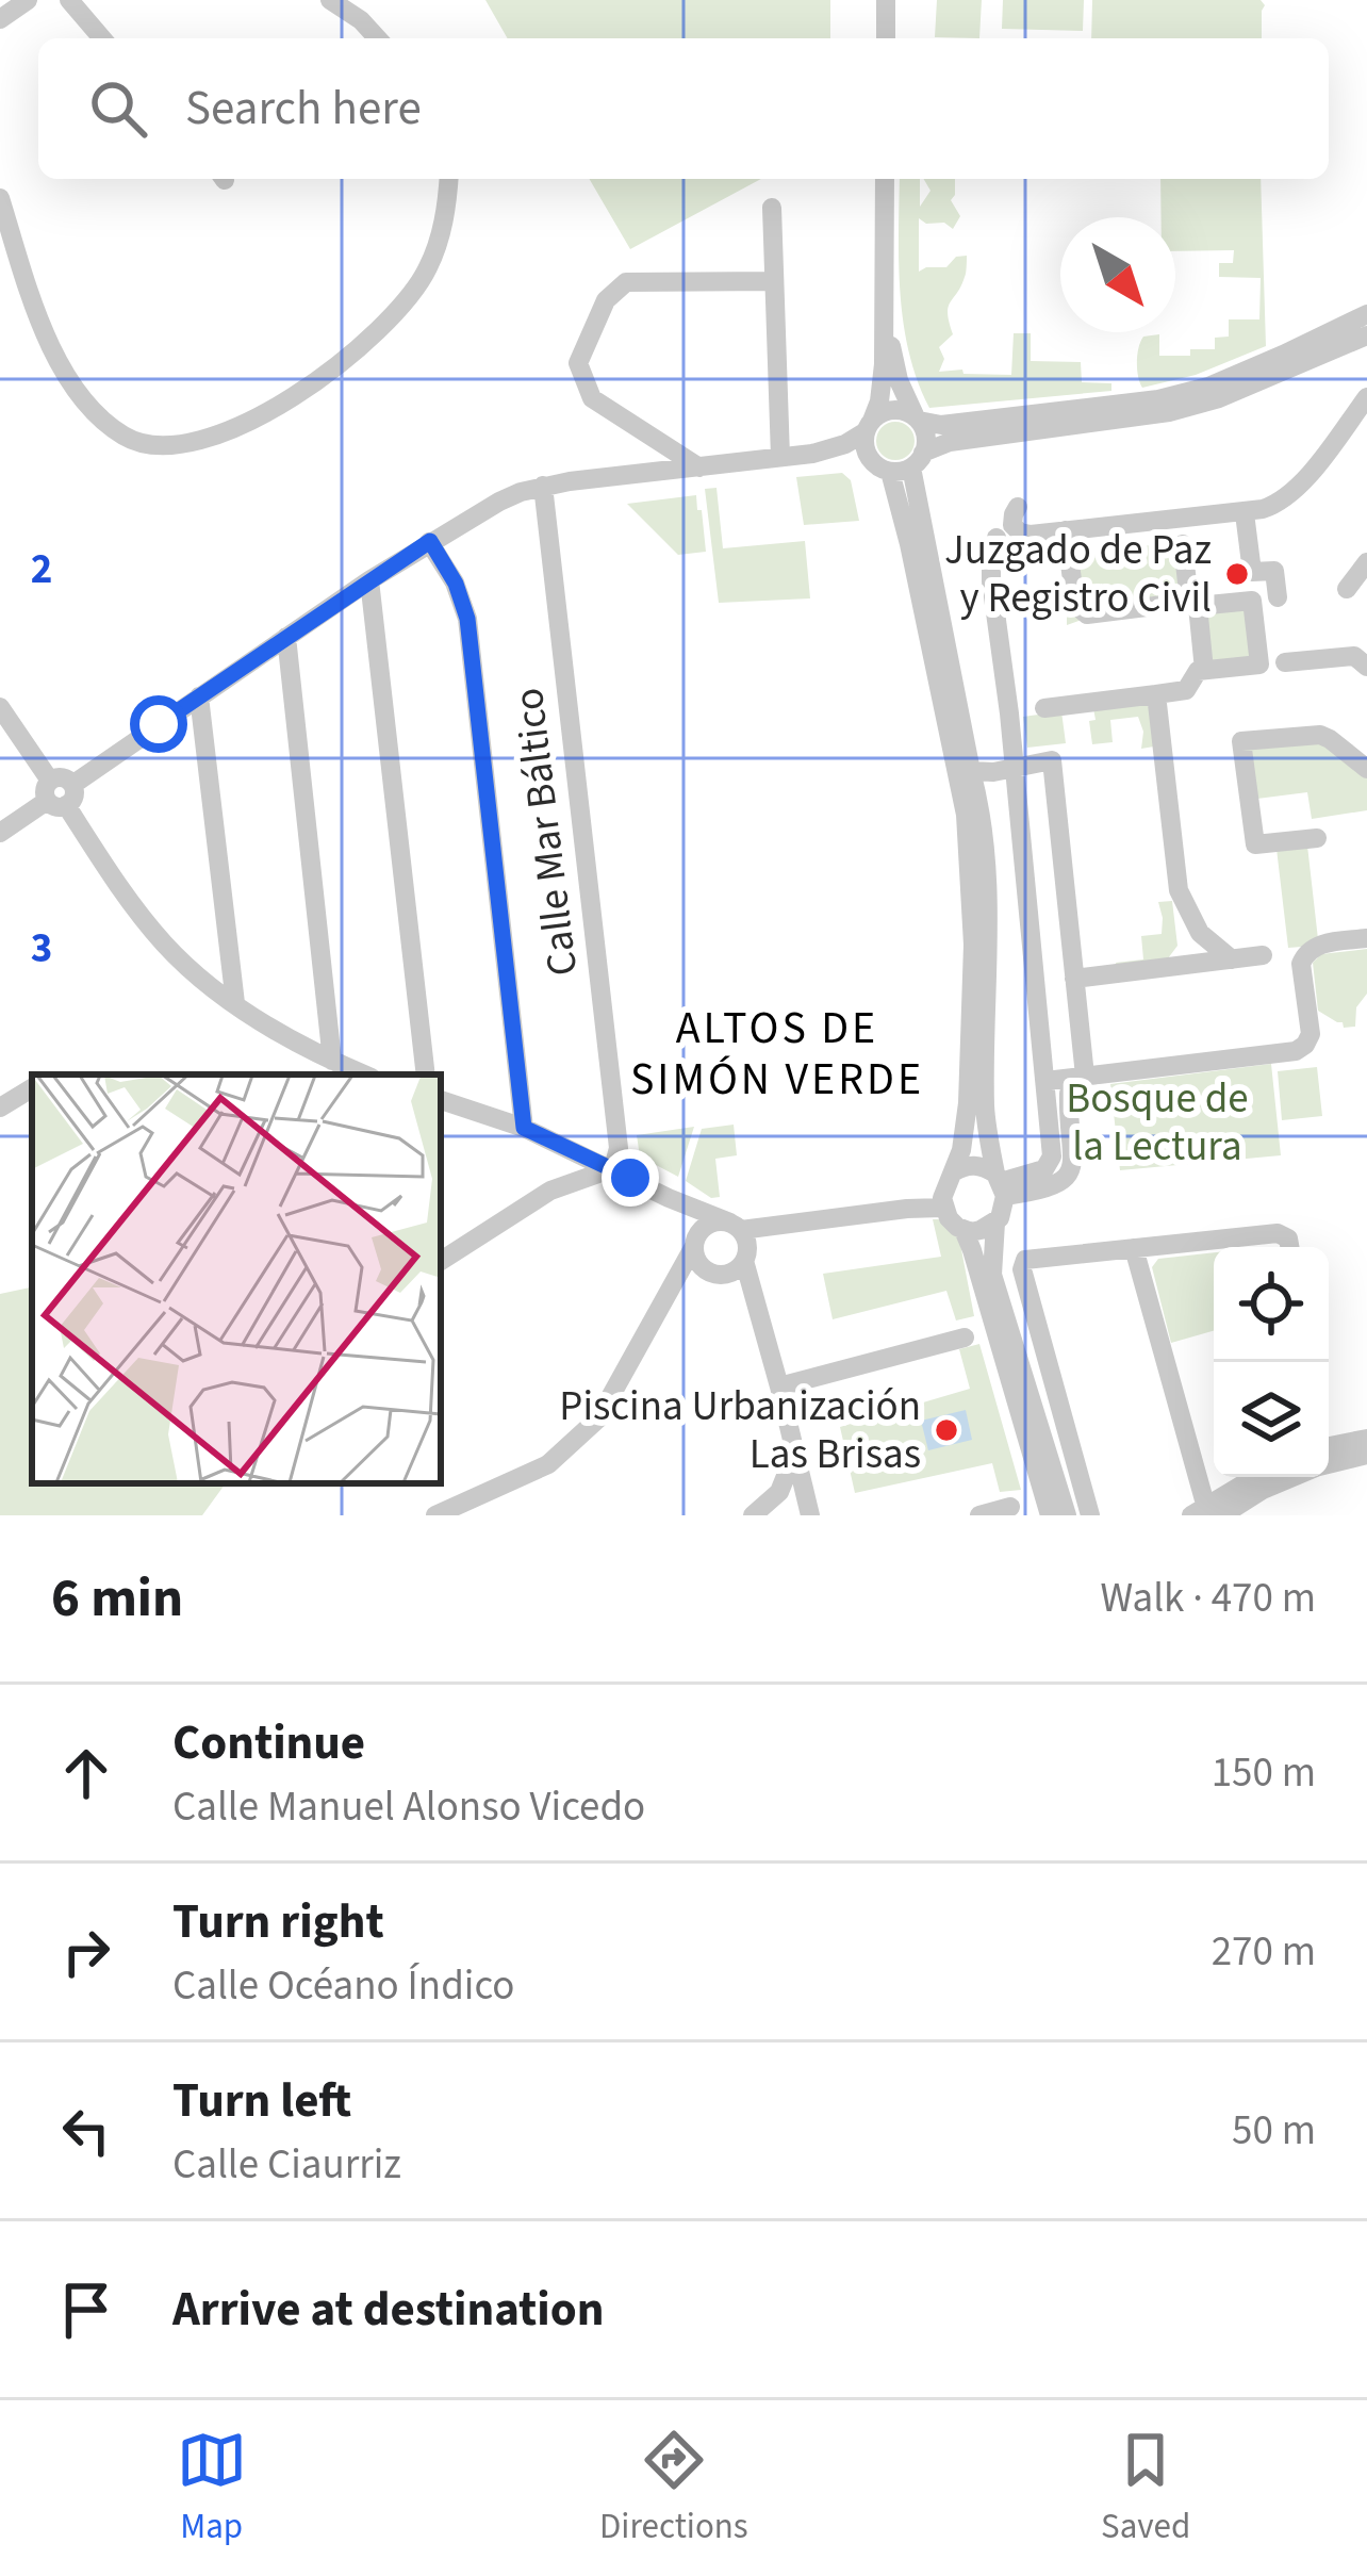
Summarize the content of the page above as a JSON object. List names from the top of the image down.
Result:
{
  "streets": {
    "street": ["Calle Mar Báltico"]
  },
  "districts": ["ALTOS DE SIMÓN VERDE"],
  "parks": ["Bosque de la Lectura"],
  "places": ["Juzgado de Paz y Registro Civil", "Piscina Urbanización Las Brisas"],
  "north": "bottom right",
  "page": {
    "search": "Search here",
    "heading": ["6 min", "Walk · 470 m"],
    "list": [
      ["Continue", "Calle Manuel Alonso Vicedo", "150 m"],
      ["Turn right", "Calle Océano Índico", "270 m"],
      ["Turn left", "Calle Ciaurriz", "50 m"],
      "Arrive at destination"
    ],
    "nav": ["Map", "Directions", "Saved"]
  },
  "grid": {
    "rows": ["2", "3"]
  }
}
